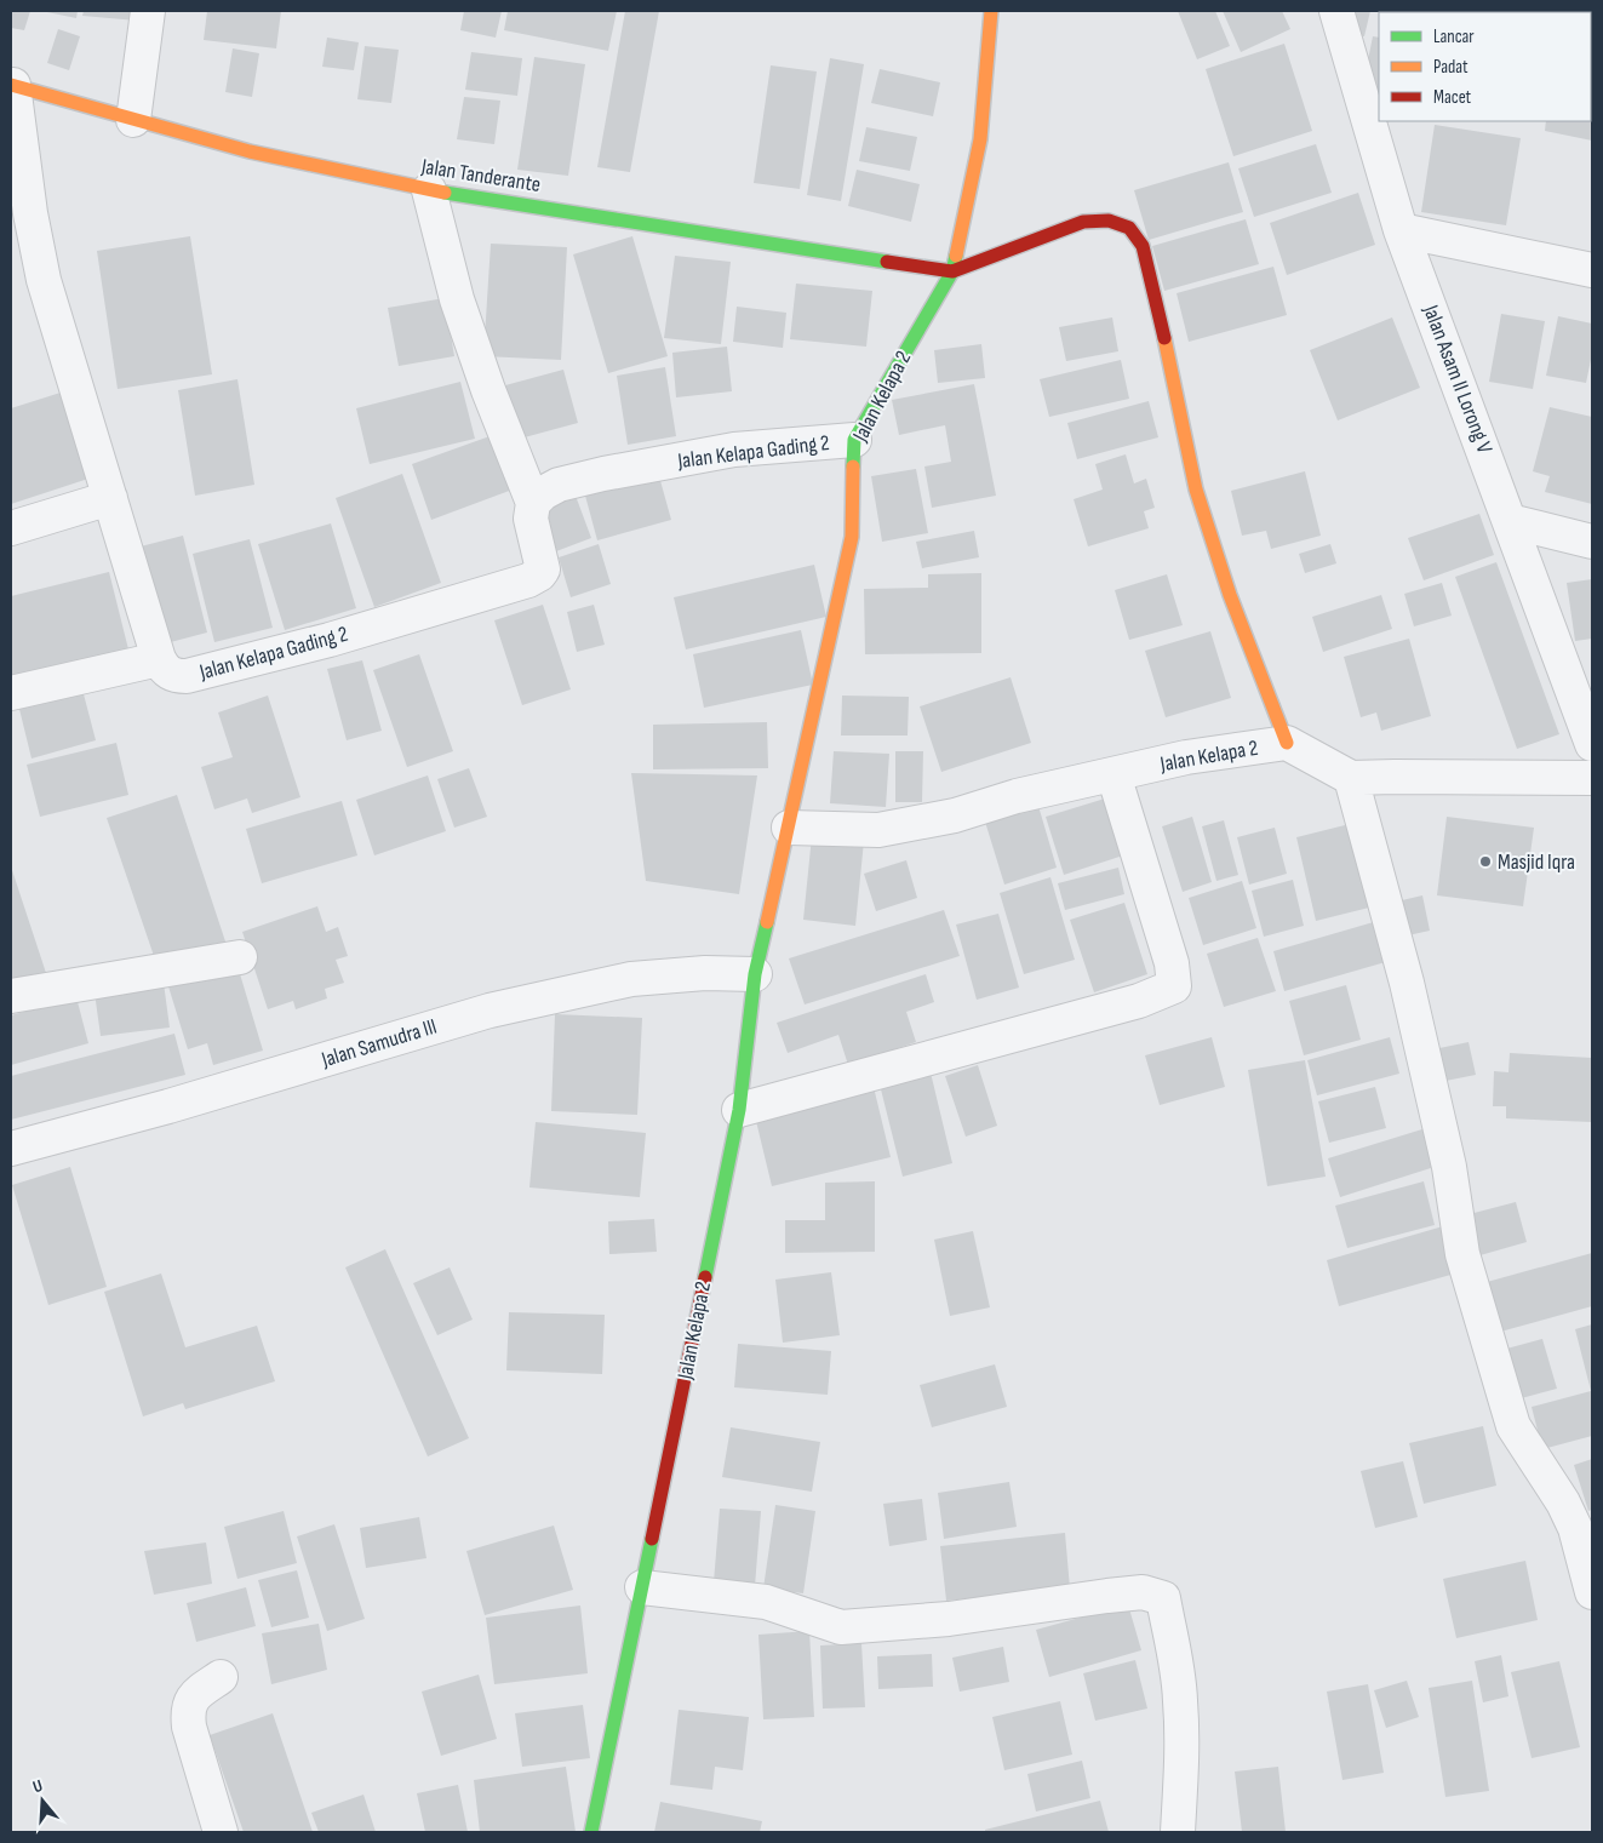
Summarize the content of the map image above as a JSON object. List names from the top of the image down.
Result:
{
  "streets": {
    "street": [
      "Jalan Tanderante",
      "Jalan Asam II Lorong V",
      "Jalan Kelapa 2",
      "Jalan Kelapa Gading 2",
      "Jalan Samudra III"
    ]
  },
  "crossings": [
    ["Jalan Tanderante", "Jalan Kelapa 2"],
    ["Jalan Kelapa 2", "Jalan Kelapa Gading 2"],
    ["Jalan Kelapa 2", "Jalan Samudra III"]
  ],
  "places": ["Masjid Iqra"],
  "legend": ["Lancar", "Padat", "Macet"],
  "north": "top"
}
